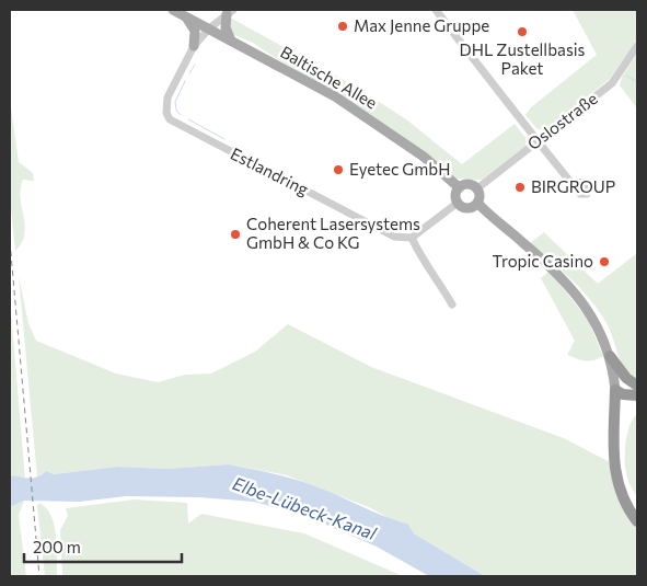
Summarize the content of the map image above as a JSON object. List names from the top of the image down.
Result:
{
  "streets": {
    "main road": ["Baltische Allee"],
    "street": ["Oslostraße", "Estlandring"]
  },
  "crossings": [
    ["Baltische Allee", "Oslostraße"],
    ["Baltische Allee", "Estlandring"]
  ],
  "water": ["Elbe-Lübeck-Kanal"],
  "places": [
    "Max Jenne Gruppe",
    "DHL Zustellbasis Paket",
    "Eyetec GmbH",
    "BIRGROUP",
    "Coherent Lasersystems GmbH & Co KG",
    "Tropic Casino"
  ],
  "scale_bar": "200 m"
}
